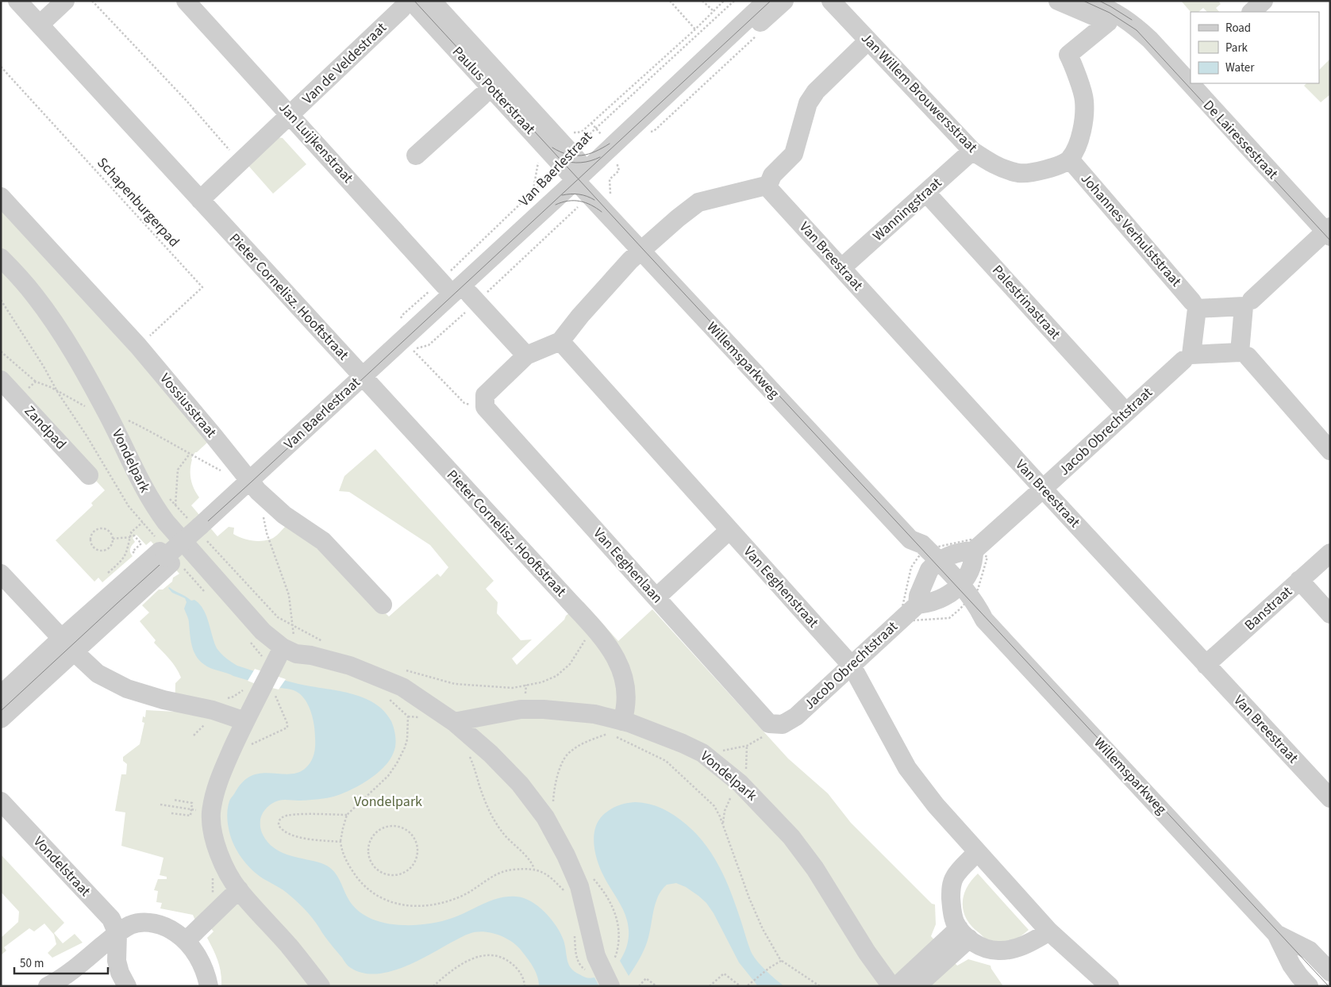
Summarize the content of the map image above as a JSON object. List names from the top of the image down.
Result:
{
  "streets": {
    "street": [
      "Van de Veldestraat",
      "Paulus Potterstraat",
      "Jan Willem Brouwersstraat",
      "De Lairessestraat",
      "Jan Luijkenstraat",
      "Van Baerlestraat",
      "Wanningstraat",
      "Johannes Verhulststraat",
      "Van Breestraat",
      "Pieter Cornelisz. Hooftstraat",
      "Palestrinastraat",
      "Willemsparkweg",
      "Vossiusstraat",
      "Zandpad",
      "Jacob Obrechtstraat",
      "Vondelpark",
      "Van Eeghenlaan",
      "Van Eeghenstraat",
      "Banstraat",
      "Vondelstraat"
    ],
    "path": ["Schapenburgerpad"]
  },
  "crossings": [
    ["Van de Veldestraat", "Paulus Potterstraat"],
    ["Van de Veldestraat", "Jan Luijkenstraat"],
    ["Van de Veldestraat", "Pieter Cornelisz. Hooftstraat"],
    ["Paulus Potterstraat", "Van Baerlestraat"],
    ["Paulus Potterstraat", "Willemsparkweg"],
    ["Jan Willem Brouwersstraat", "Wanningstraat"],
    ["Jan Willem Brouwersstraat", "Johannes Verhulststraat"],
    ["Jan Luijkenstraat", "Van Baerlestraat"],
    ["Van Baerlestraat", "Pieter Cornelisz. Hooftstraat"],
    ["Van Baerlestraat", "Willemsparkweg"],
    ["Van Baerlestraat", "Vossiusstraat"],
    ["Van Baerlestraat", "Van Eeghenlaan"],
    ["Schapenburgerpad", "Vossiusstraat"],
    ["Wanningstraat", "Van Breestraat"],
    ["Wanningstraat", "Palestrinastraat"],
    ["Van Breestraat", "Jacob Obrechtstraat"],
    ["Van Breestraat", "Banstraat"],
    ["Pieter Cornelisz. Hooftstraat", "Vondelpark"],
    ["Palestrinastraat", "Jacob Obrechtstraat"],
    ["Willemsparkweg", "Jacob Obrechtstraat"],
    ["Jacob Obrechtstraat", "Van Eeghenlaan"],
    ["Jacob Obrechtstraat", "Van Eeghenstraat"]
  ],
  "parks": ["Vondelpark"],
  "legend": ["Road", "Park", "Water"],
  "scale_bar": "50 m"
}
